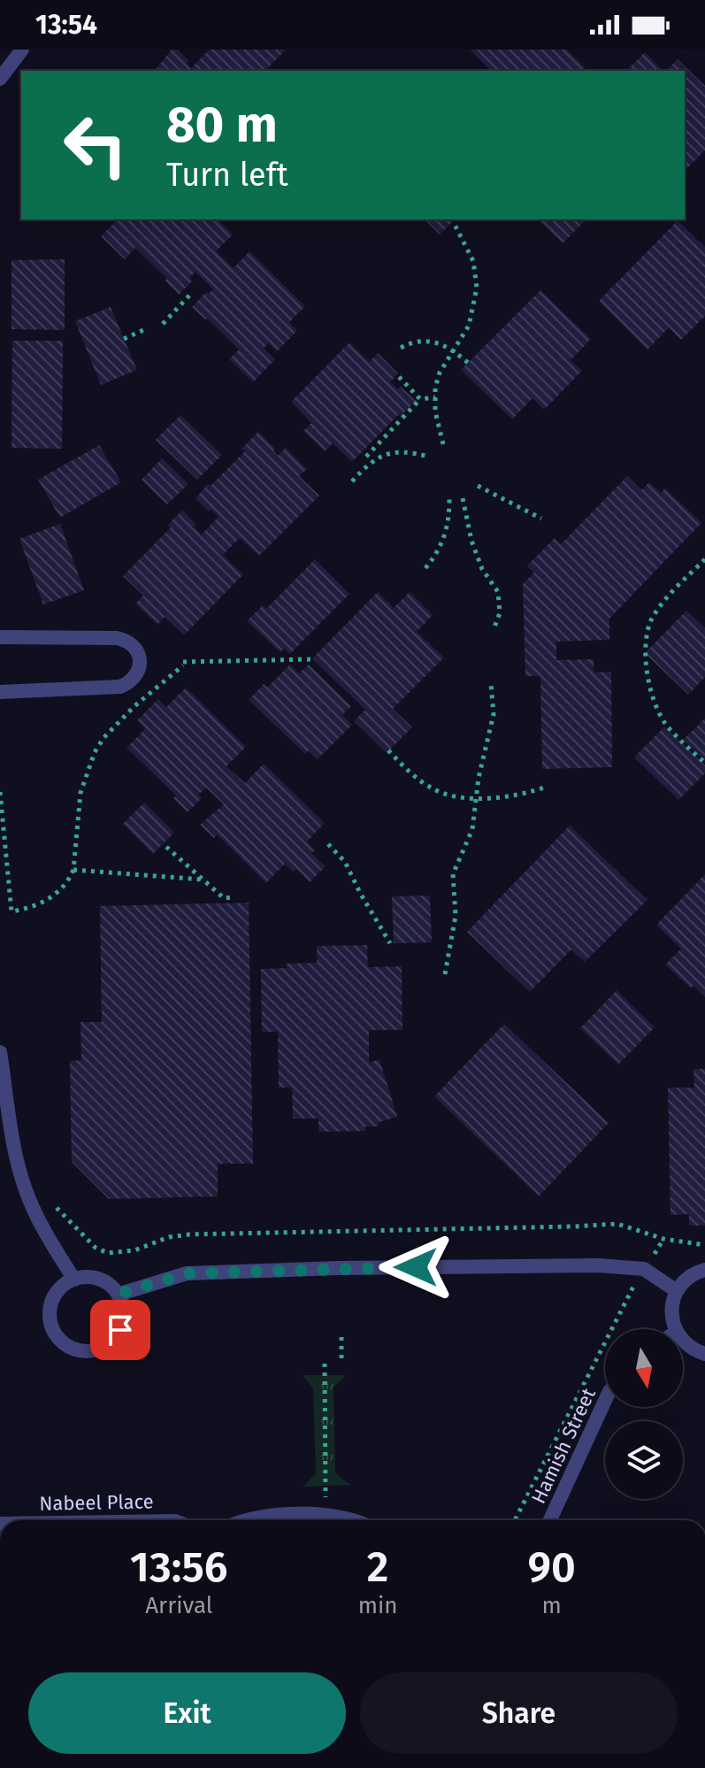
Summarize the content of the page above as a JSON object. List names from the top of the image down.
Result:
{
  "streets": {
    "street": ["Hamish Street"]
  },
  "north": "bottom",
  "page": {
    "status": "13:54",
    "turn": ["80 m", "Turn left"],
    "eta": [
      "13:56",
      "Arrival",
      "2",
      "min",
      "90",
      "m"
    ],
    "buttons": ["Exit", "Share"]
  }
}
